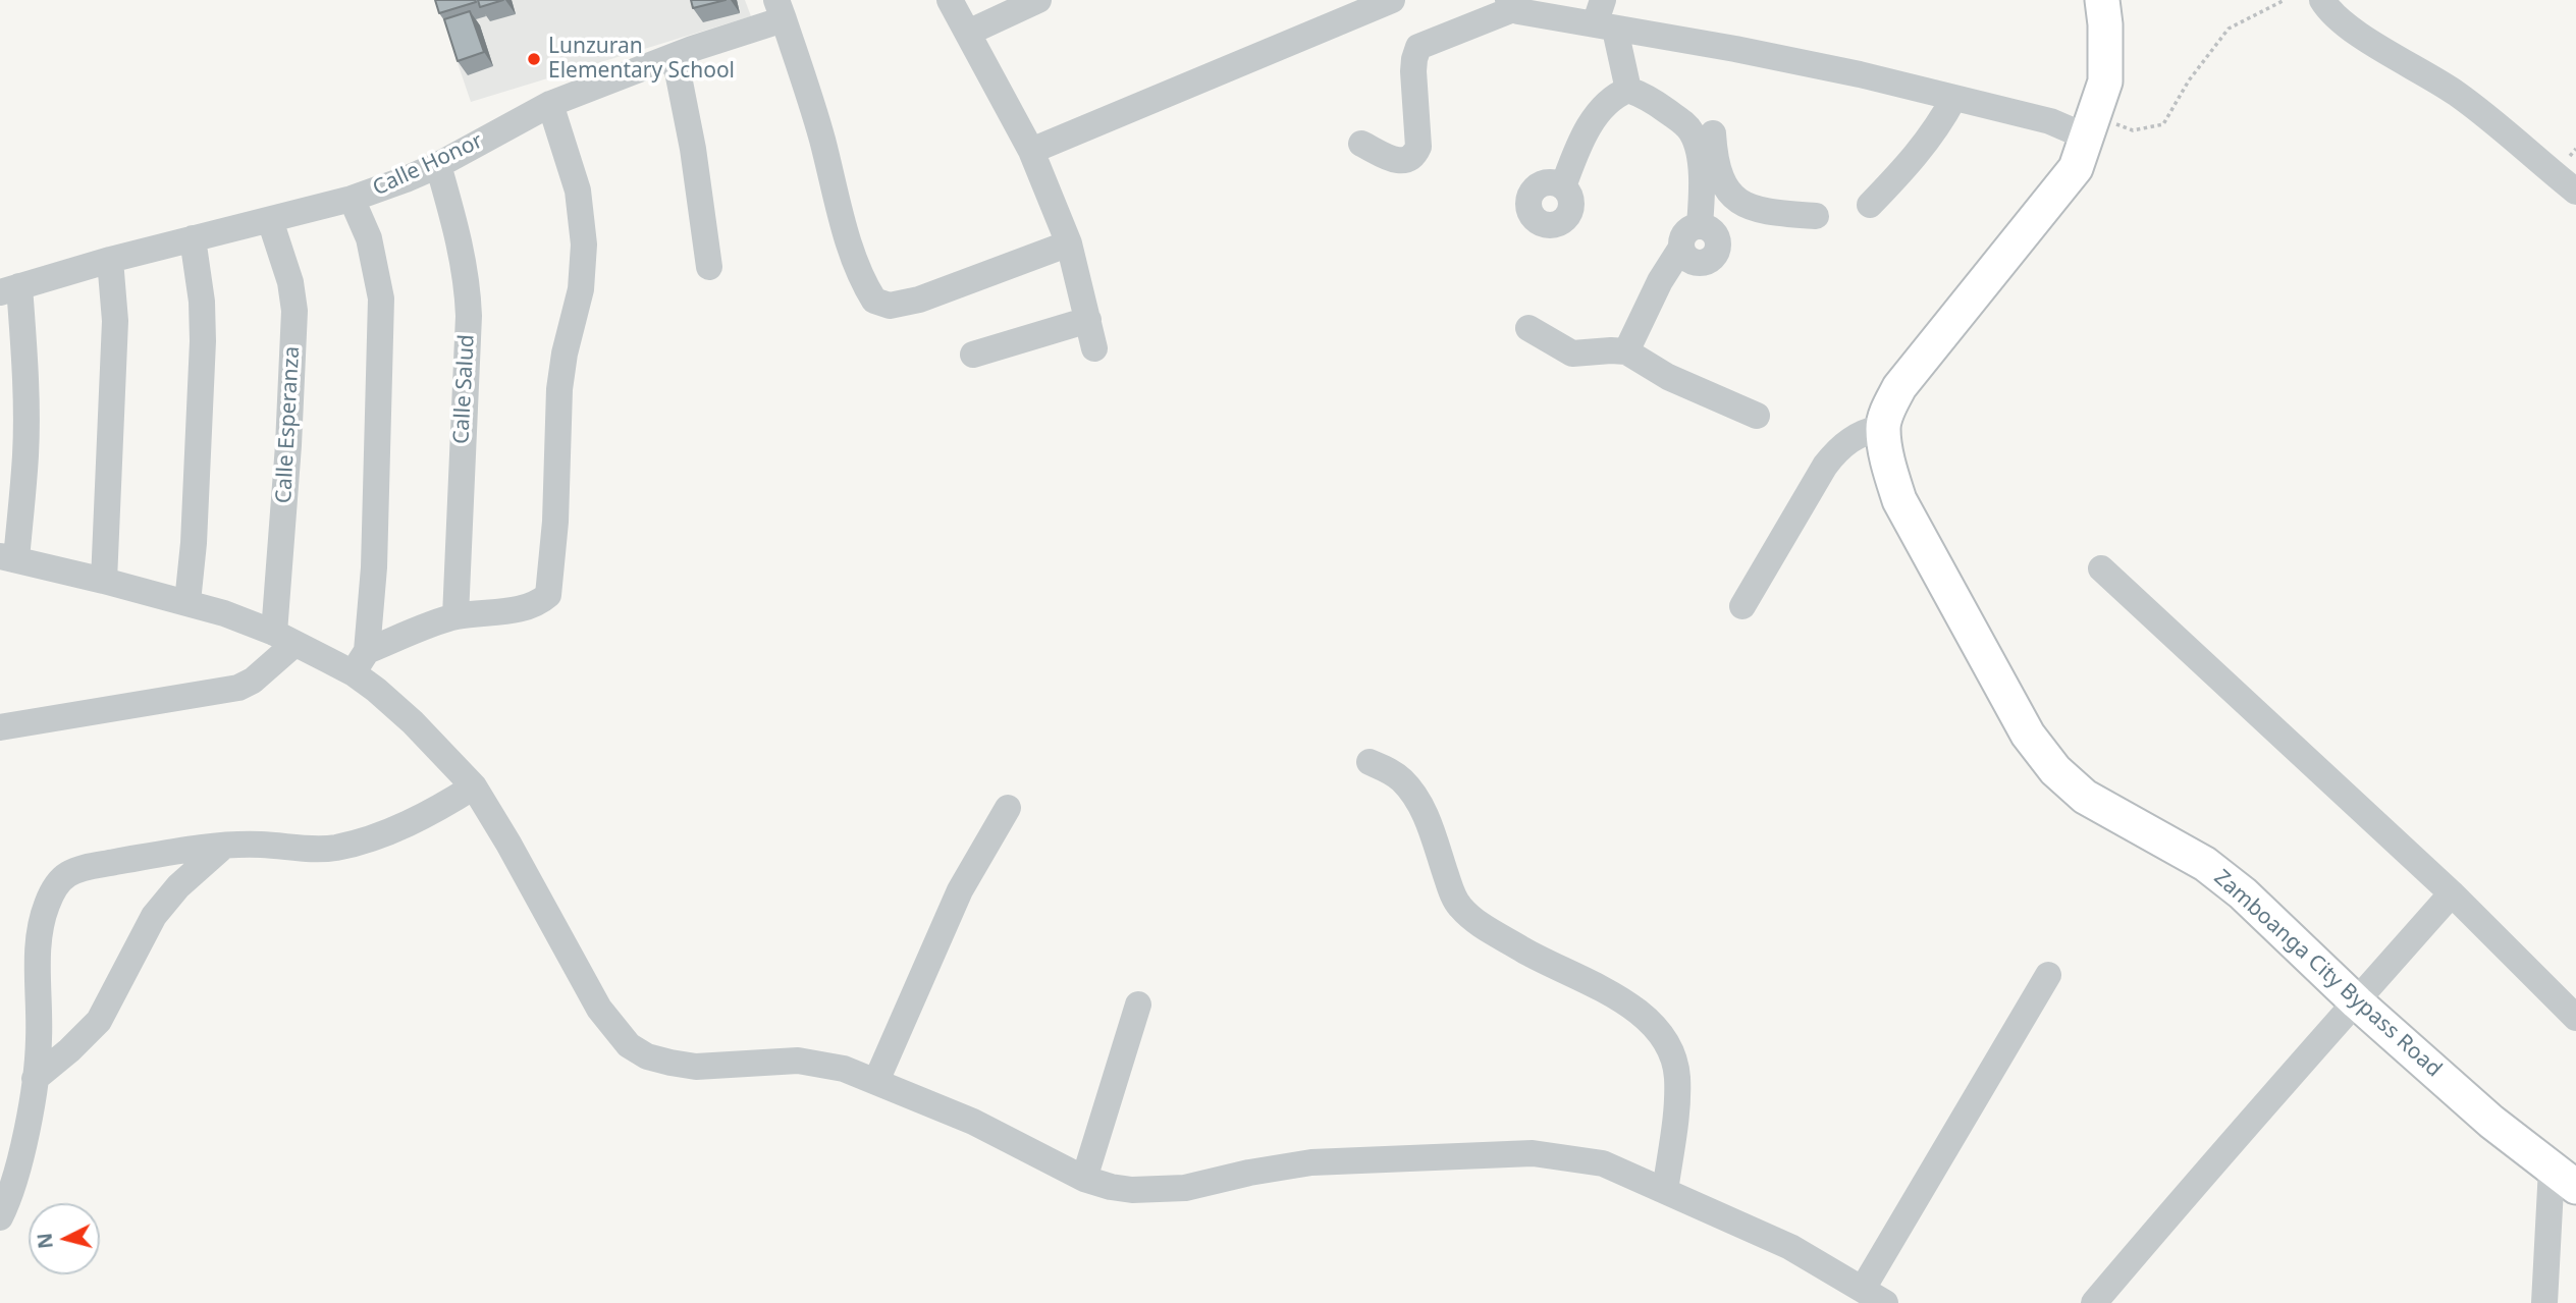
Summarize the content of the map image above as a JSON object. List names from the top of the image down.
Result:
{
  "streets": {
    "main road": ["Zamboanga City Bypass Road"],
    "street": ["Calle Honor", "Calle Salud", "Calle Esperanza"]
  },
  "crossings": [
    ["Calle Honor", "Calle Salud"],
    ["Calle Honor", "Calle Esperanza"]
  ],
  "places": ["Lunzuran Elementary School"],
  "north": "left"
}
